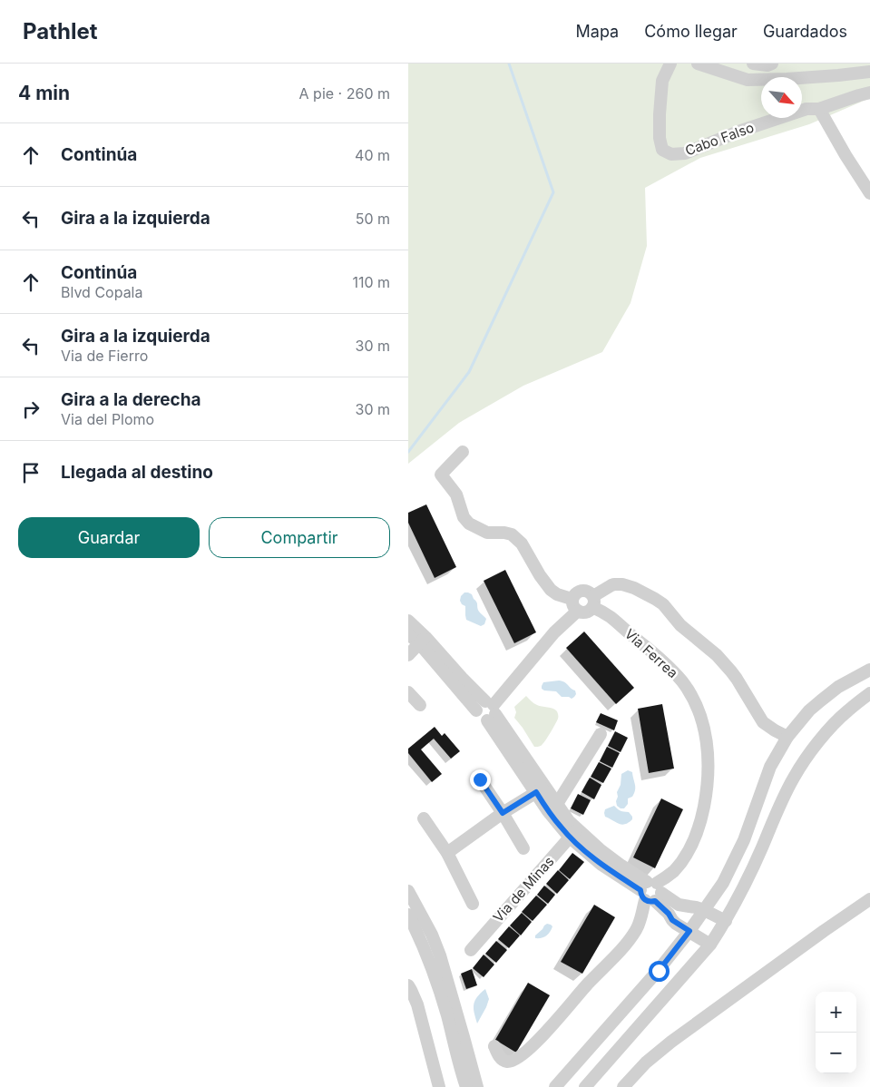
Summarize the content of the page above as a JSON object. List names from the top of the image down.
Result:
{
  "streets": {
    "street": ["Cabo Falso", "Via Ferrea", "Via de Minas"]
  },
  "north": "bottom right",
  "page": {
    "header": "Pathlet",
    "nav": ["Mapa", "Cómo llegar", "Guardados"],
    "heading": ["4 min", "A pie · 260 m"],
    "list": [
      ["Continúa", "40 m"],
      ["Gira a la izquierda", "50 m"],
      ["Continúa", "Blvd Copala", "110 m"],
      ["Gira a la izquierda", "Via de Fierro", "30 m"],
      ["Gira a la derecha", "Via del Plomo", "30 m"],
      "Llegada al destino"
    ],
    "buttons": ["Guardar", "Compartir"],
    "map_buttons": ["+", "−"]
  }
}
